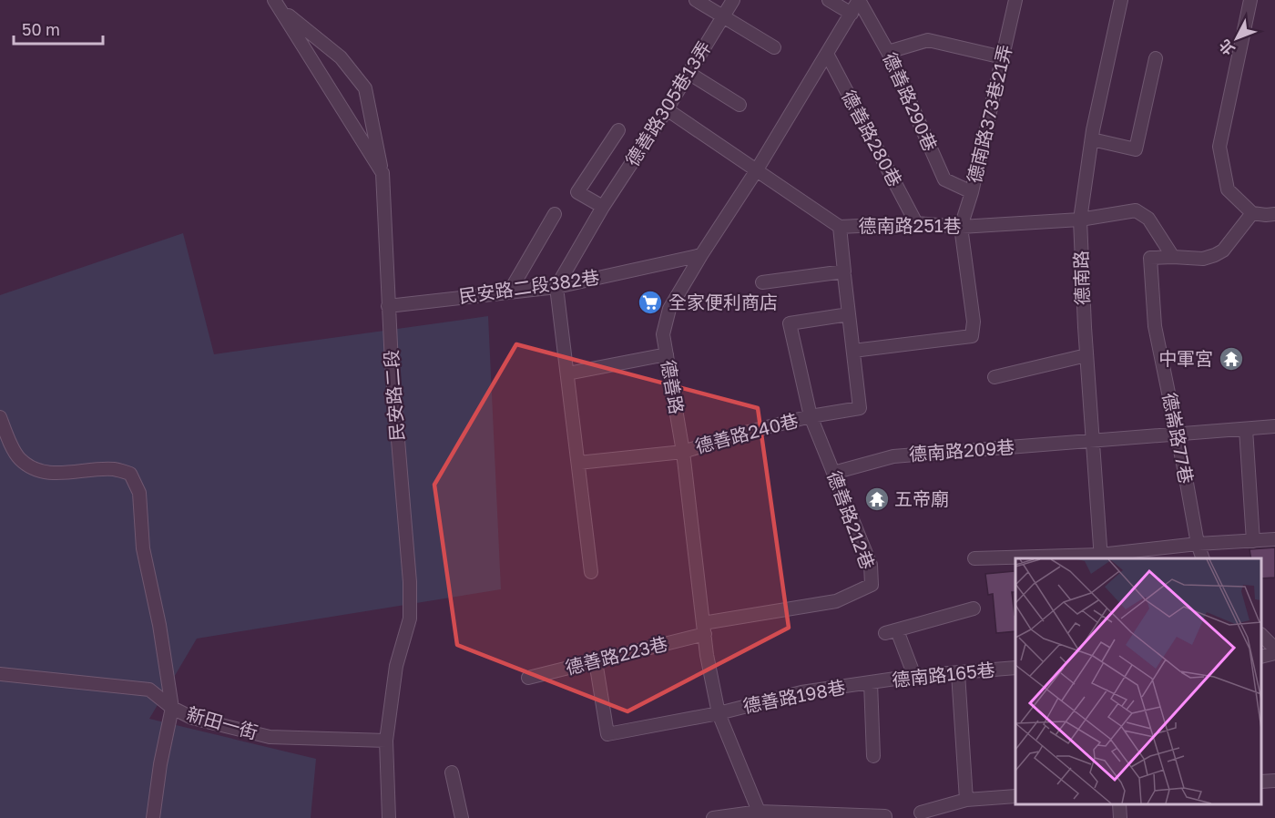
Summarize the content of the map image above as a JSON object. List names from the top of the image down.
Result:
{
  "streets": {
    "street": [
      "德善路290巷",
      "德善路305巷13弄",
      "德南路373巷21弄",
      "德善路280巷",
      "德南路251巷",
      "德南路",
      "民安路二段382巷",
      "德善路",
      "民安路二段",
      "德善路240巷",
      "德崙路77巷",
      "德南路209巷",
      "德善路212巷",
      "德善路223巷",
      "德南路165巷",
      "德善路198巷",
      "新田一街"
    ]
  },
  "crossings": [
    ["德善路290巷", "德南路373巷21弄"],
    ["德善路290巷", "德善路"],
    ["德善路305巷13弄", "德南路251巷"],
    ["德善路305巷13弄", "民安路二段382巷"],
    ["德南路373巷21弄", "德南路251巷"],
    ["德善路280巷", "德南路251巷"],
    ["德善路280巷", "德善路"],
    ["德南路251巷", "德南路"],
    ["德南路251巷", "德善路"],
    ["德南路251巷", "德崙路77巷"],
    ["德南路", "德南路209巷"],
    ["民安路二段382巷", "德善路"],
    ["民安路二段382巷", "民安路二段"],
    ["德善路", "德善路240巷"],
    ["德善路", "德善路212巷"],
    ["德善路", "德善路223巷"],
    ["德善路", "德善路198巷"],
    ["民安路二段", "新田一街"],
    ["德善路240巷", "德善路212巷"],
    ["德崙路77巷", "德南路209巷"],
    ["德南路209巷", "德善路212巷"],
    ["德善路212巷", "德善路223巷"],
    ["德善路223巷", "德善路198巷"],
    ["德南路165巷", "德善路198巷"]
  ],
  "places": {
    "supermarket": ["全家便利商店"],
    "temple": ["中軍宮", "五帝廟"]
  },
  "scale_bar": "50 m",
  "north": "bottom left"
}
